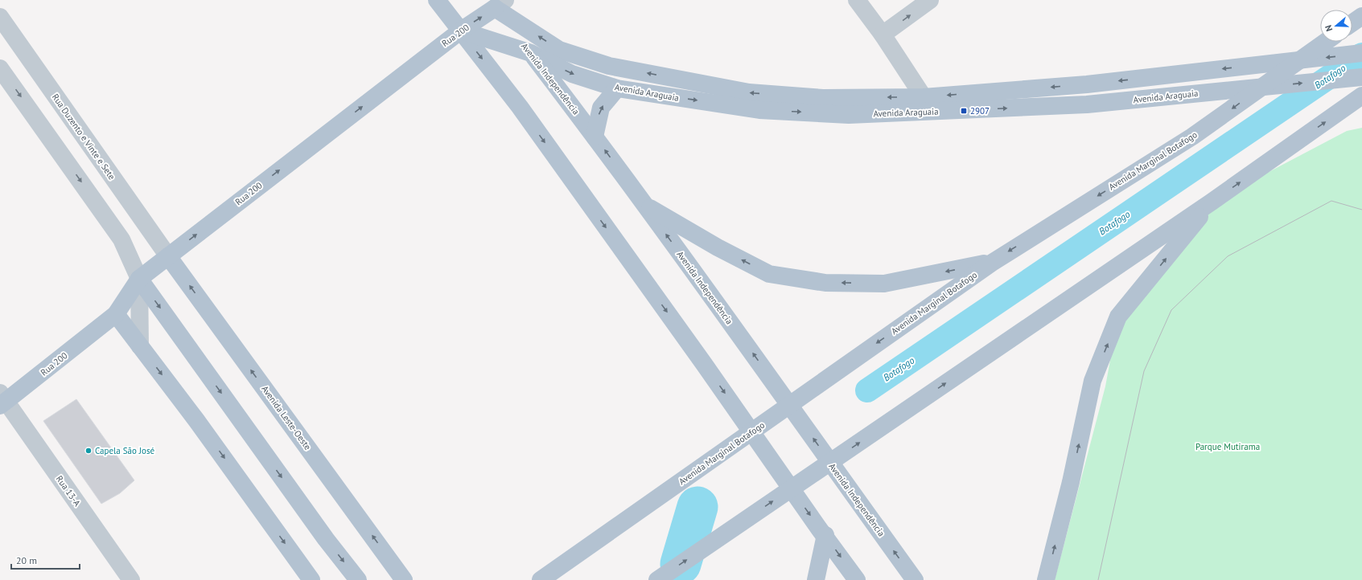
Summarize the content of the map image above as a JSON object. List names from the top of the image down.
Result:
{
  "streets": {
    "main road": [
      "Rua 200",
      "Avenida Independência",
      "Avenida Araguaia",
      "Avenida Marginal Botafogo",
      "Avenida Leste-Oeste"
    ],
    "street": ["Rua Duzento e Vinte e Sete", "Rua 13-A"]
  },
  "crossings": [
    ["Rua 200", "Avenida Independência"],
    ["Rua 200", "Avenida Araguaia"],
    ["Rua 200", "Rua Duzento e Vinte e Sete"],
    ["Rua 200", "Avenida Leste-Oeste"],
    ["Rua 200", "Rua 13-A"],
    ["Avenida Independência", "Avenida Araguaia"],
    ["Rua Duzento e Vinte e Sete", "Avenida Leste-Oeste"]
  ],
  "one_way": ["Rua 200"],
  "water": ["Botafogo"],
  "parks": ["Parque Mutirama"],
  "places": {
    "transit": ["2907"],
    "other": ["Capela São José"]
  },
  "scale_bar": "20 m",
  "north": "left"
}
